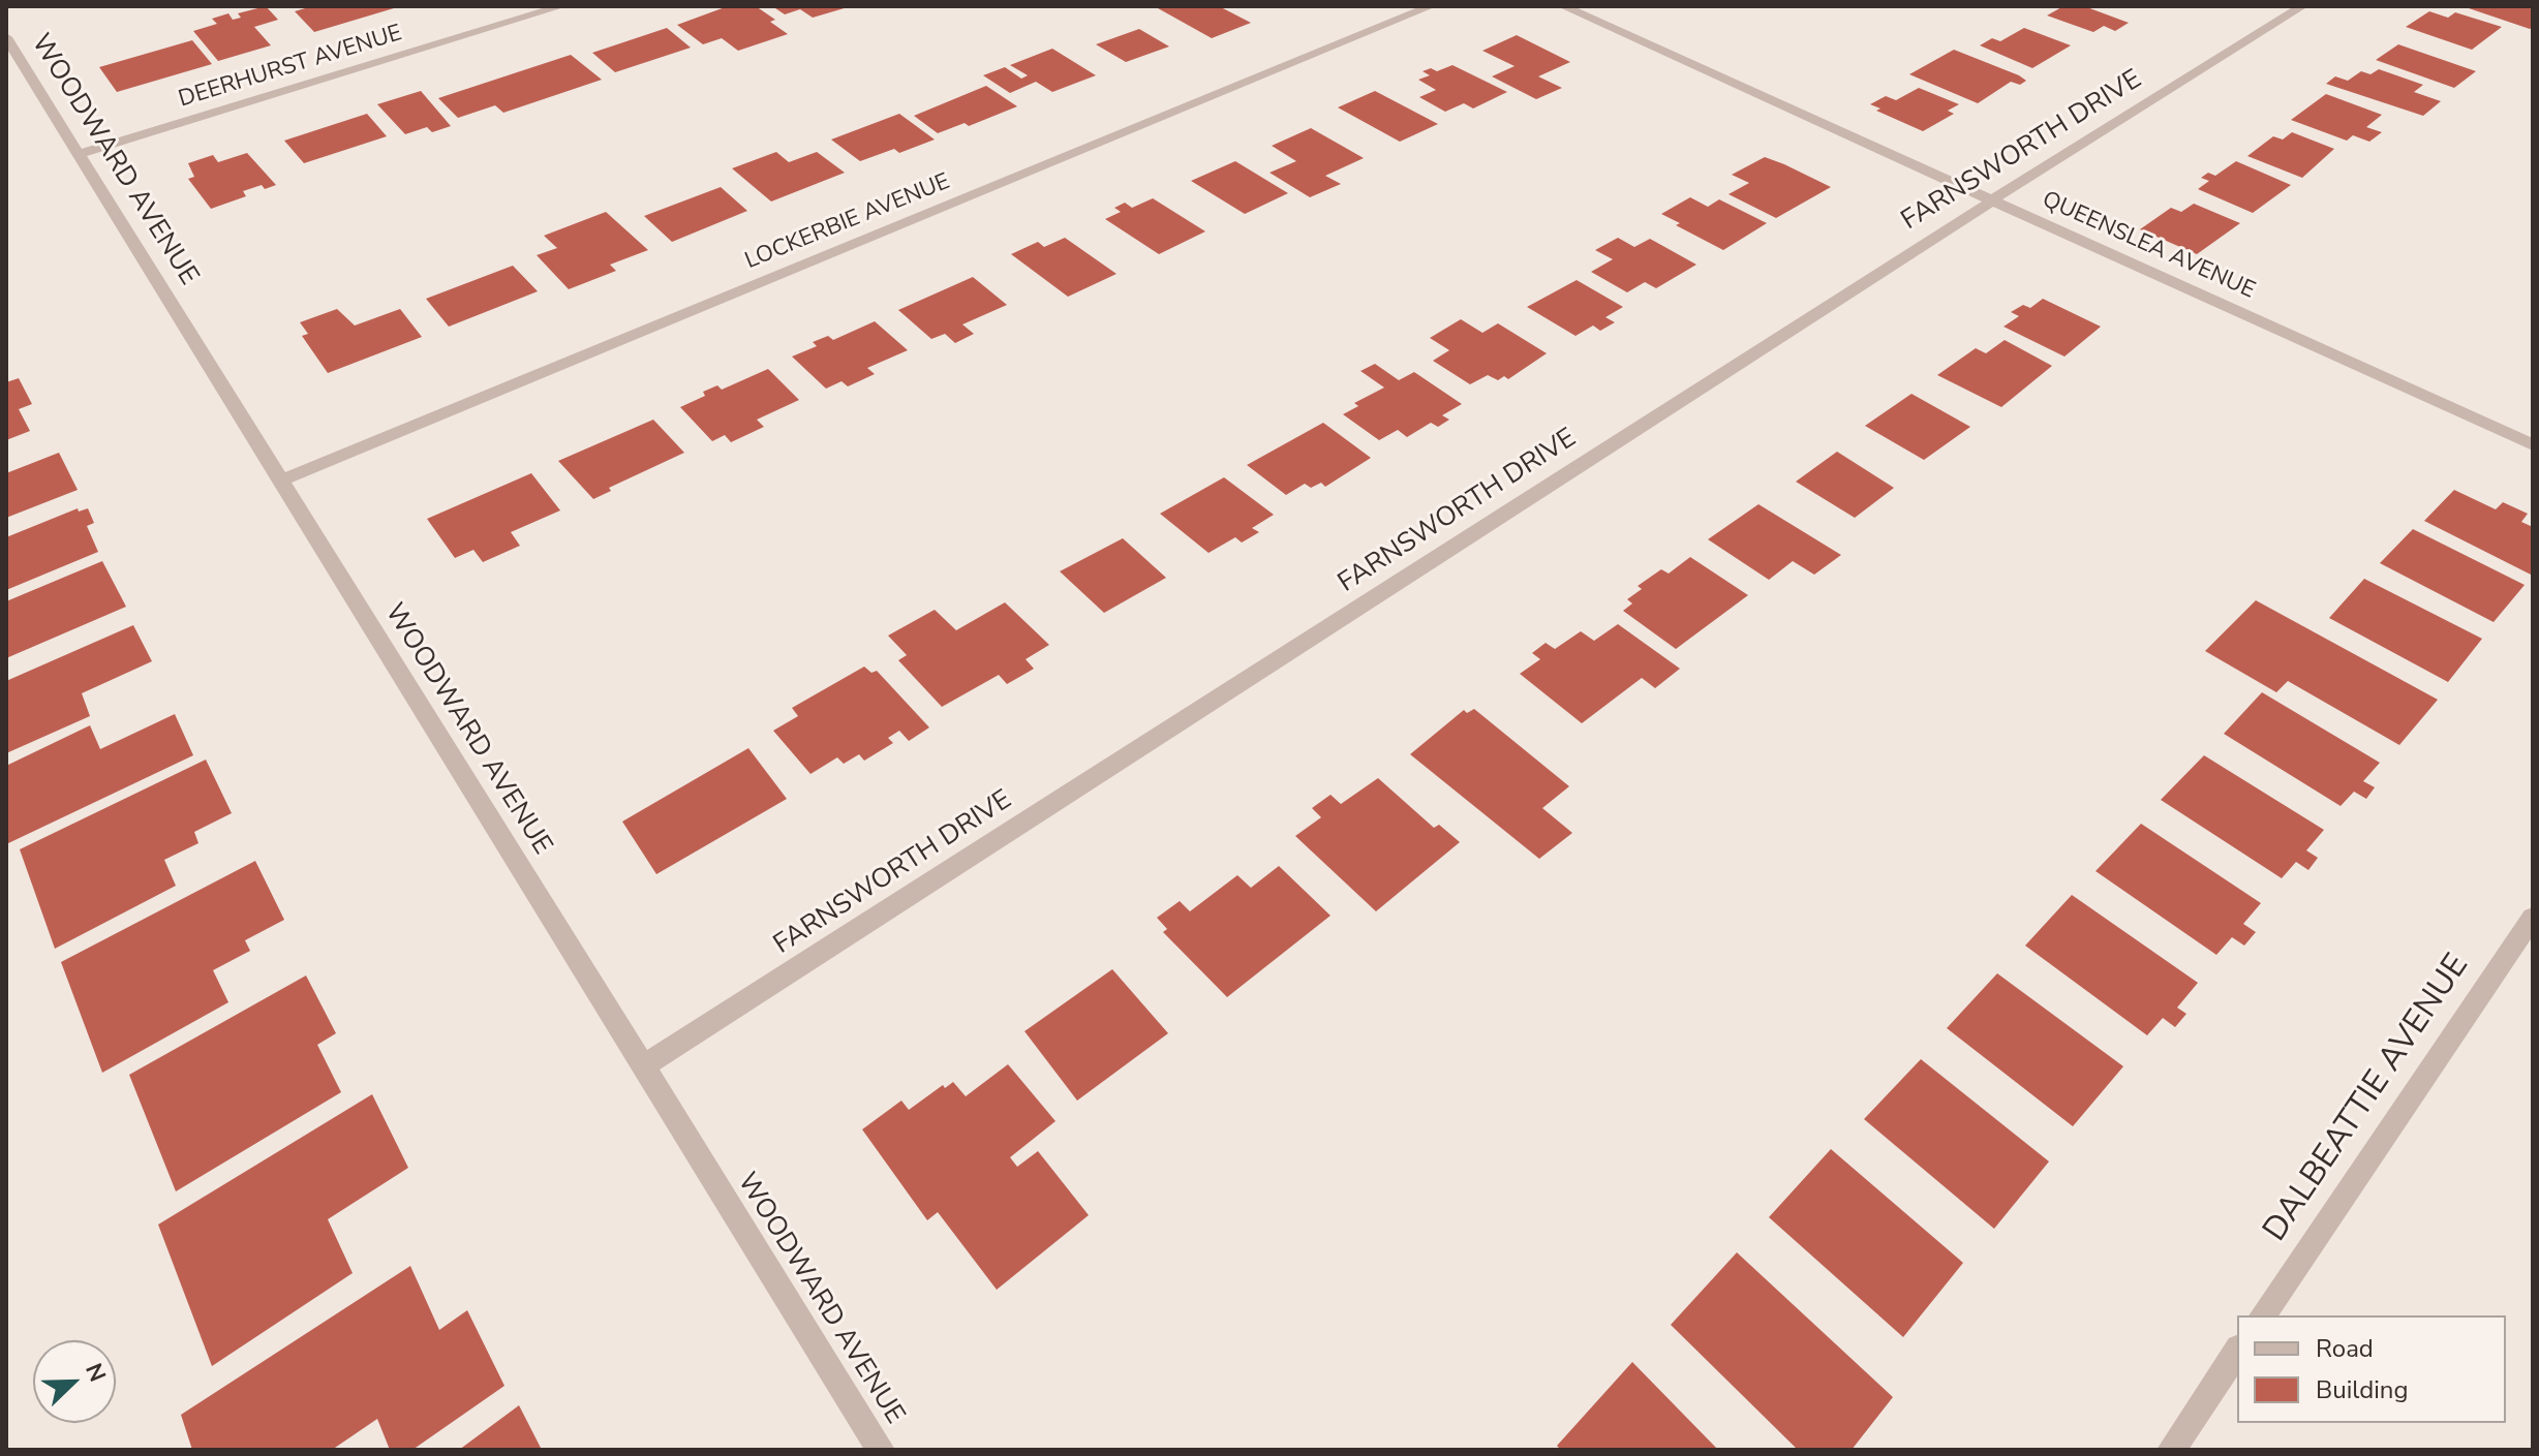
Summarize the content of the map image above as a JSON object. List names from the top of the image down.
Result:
{
  "streets": {
    "street": [
      "DEERHURST AVENUE",
      "FARNSWORTH DRIVE",
      "WOODWARD AVENUE",
      "LOCKERBIE AVENUE",
      "QUEENSLEA AVENUE",
      "DALBEATTIE AVENUE"
    ]
  },
  "crossings": [
    ["DEERHURST AVENUE", "WOODWARD AVENUE"],
    ["FARNSWORTH DRIVE", "WOODWARD AVENUE"],
    ["FARNSWORTH DRIVE", "QUEENSLEA AVENUE"],
    ["WOODWARD AVENUE", "LOCKERBIE AVENUE"]
  ],
  "legend": ["Road", "Building"],
  "north": "top right"
}
